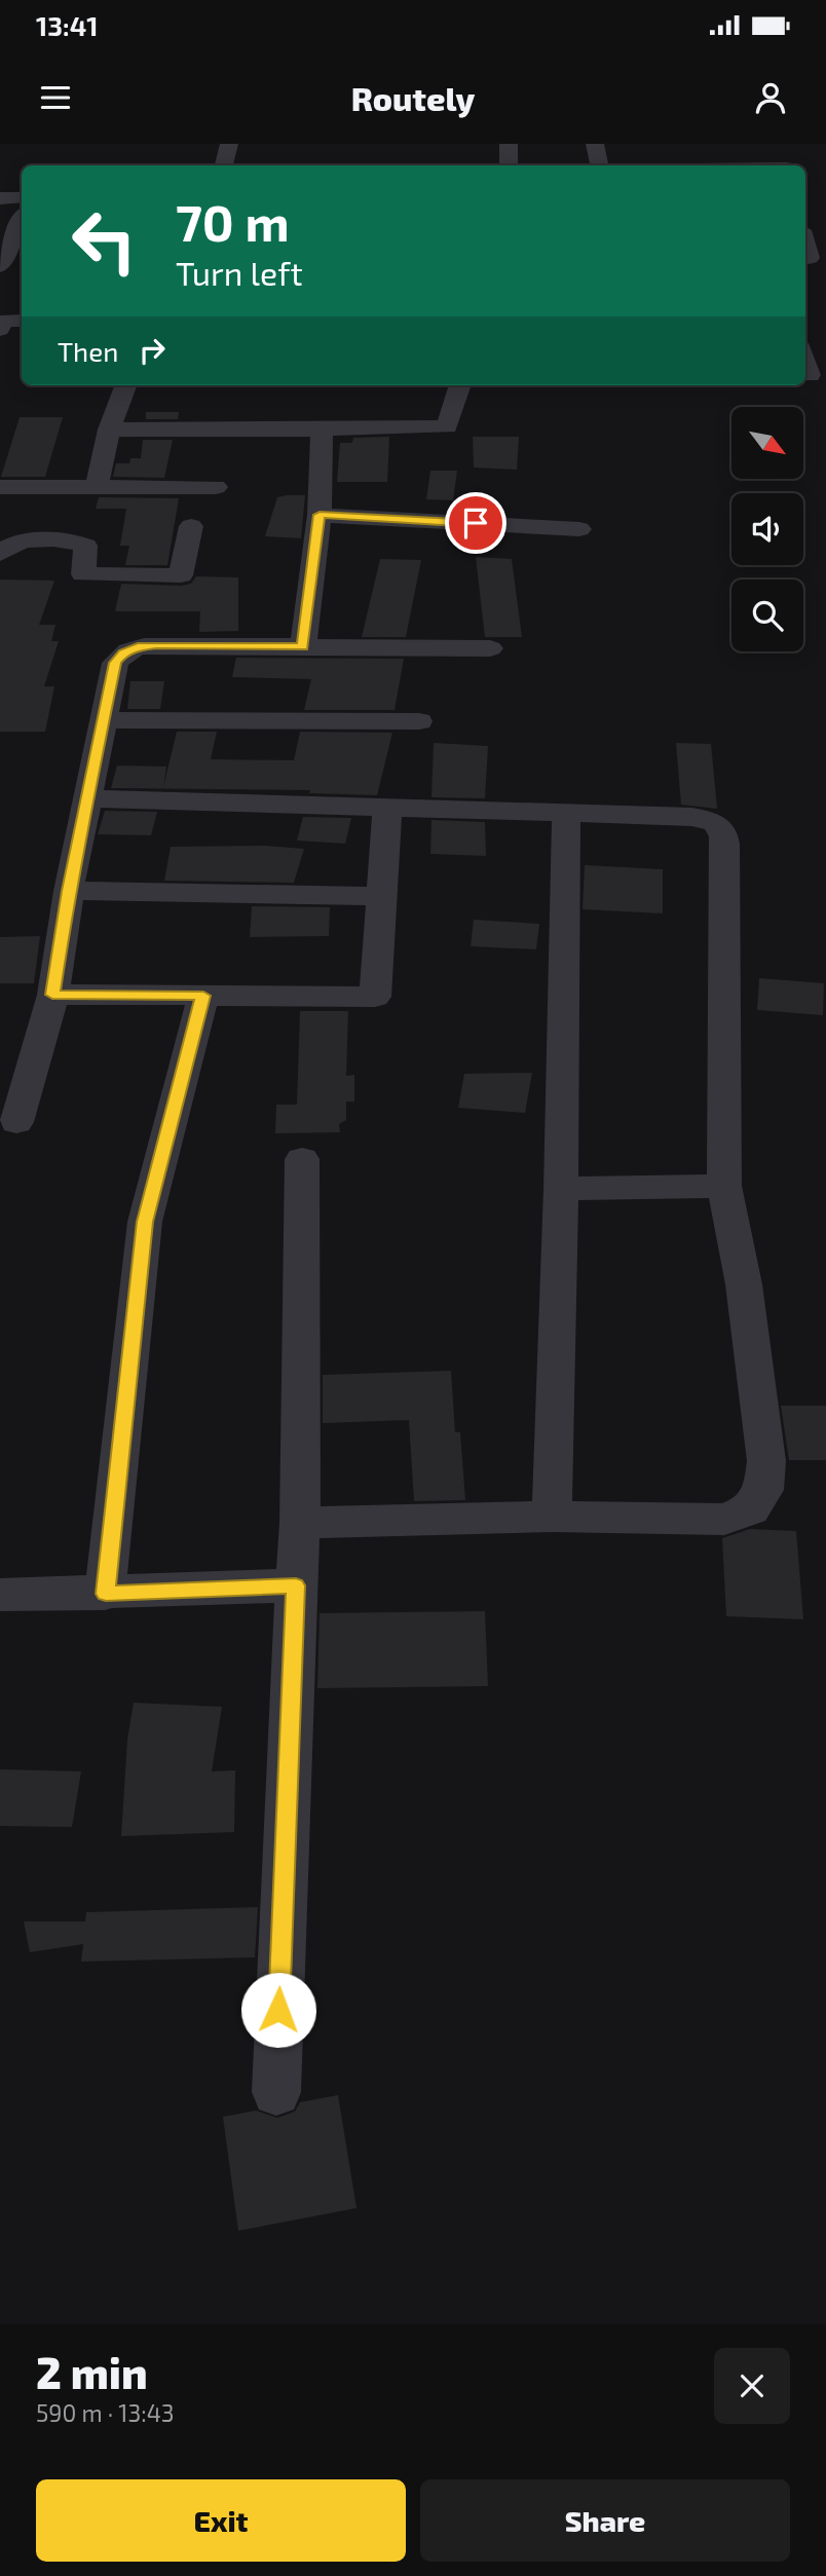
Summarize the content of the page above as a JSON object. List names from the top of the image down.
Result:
{
  "north": "bottom right",
  "page": {
    "status": "13:41",
    "header": "Routely",
    "turn": ["70 m", "Turn left"],
    "then": "Then",
    "heading": ["2 min", "590 m · 13:43"],
    "buttons": ["Exit", "Share"]
  }
}
